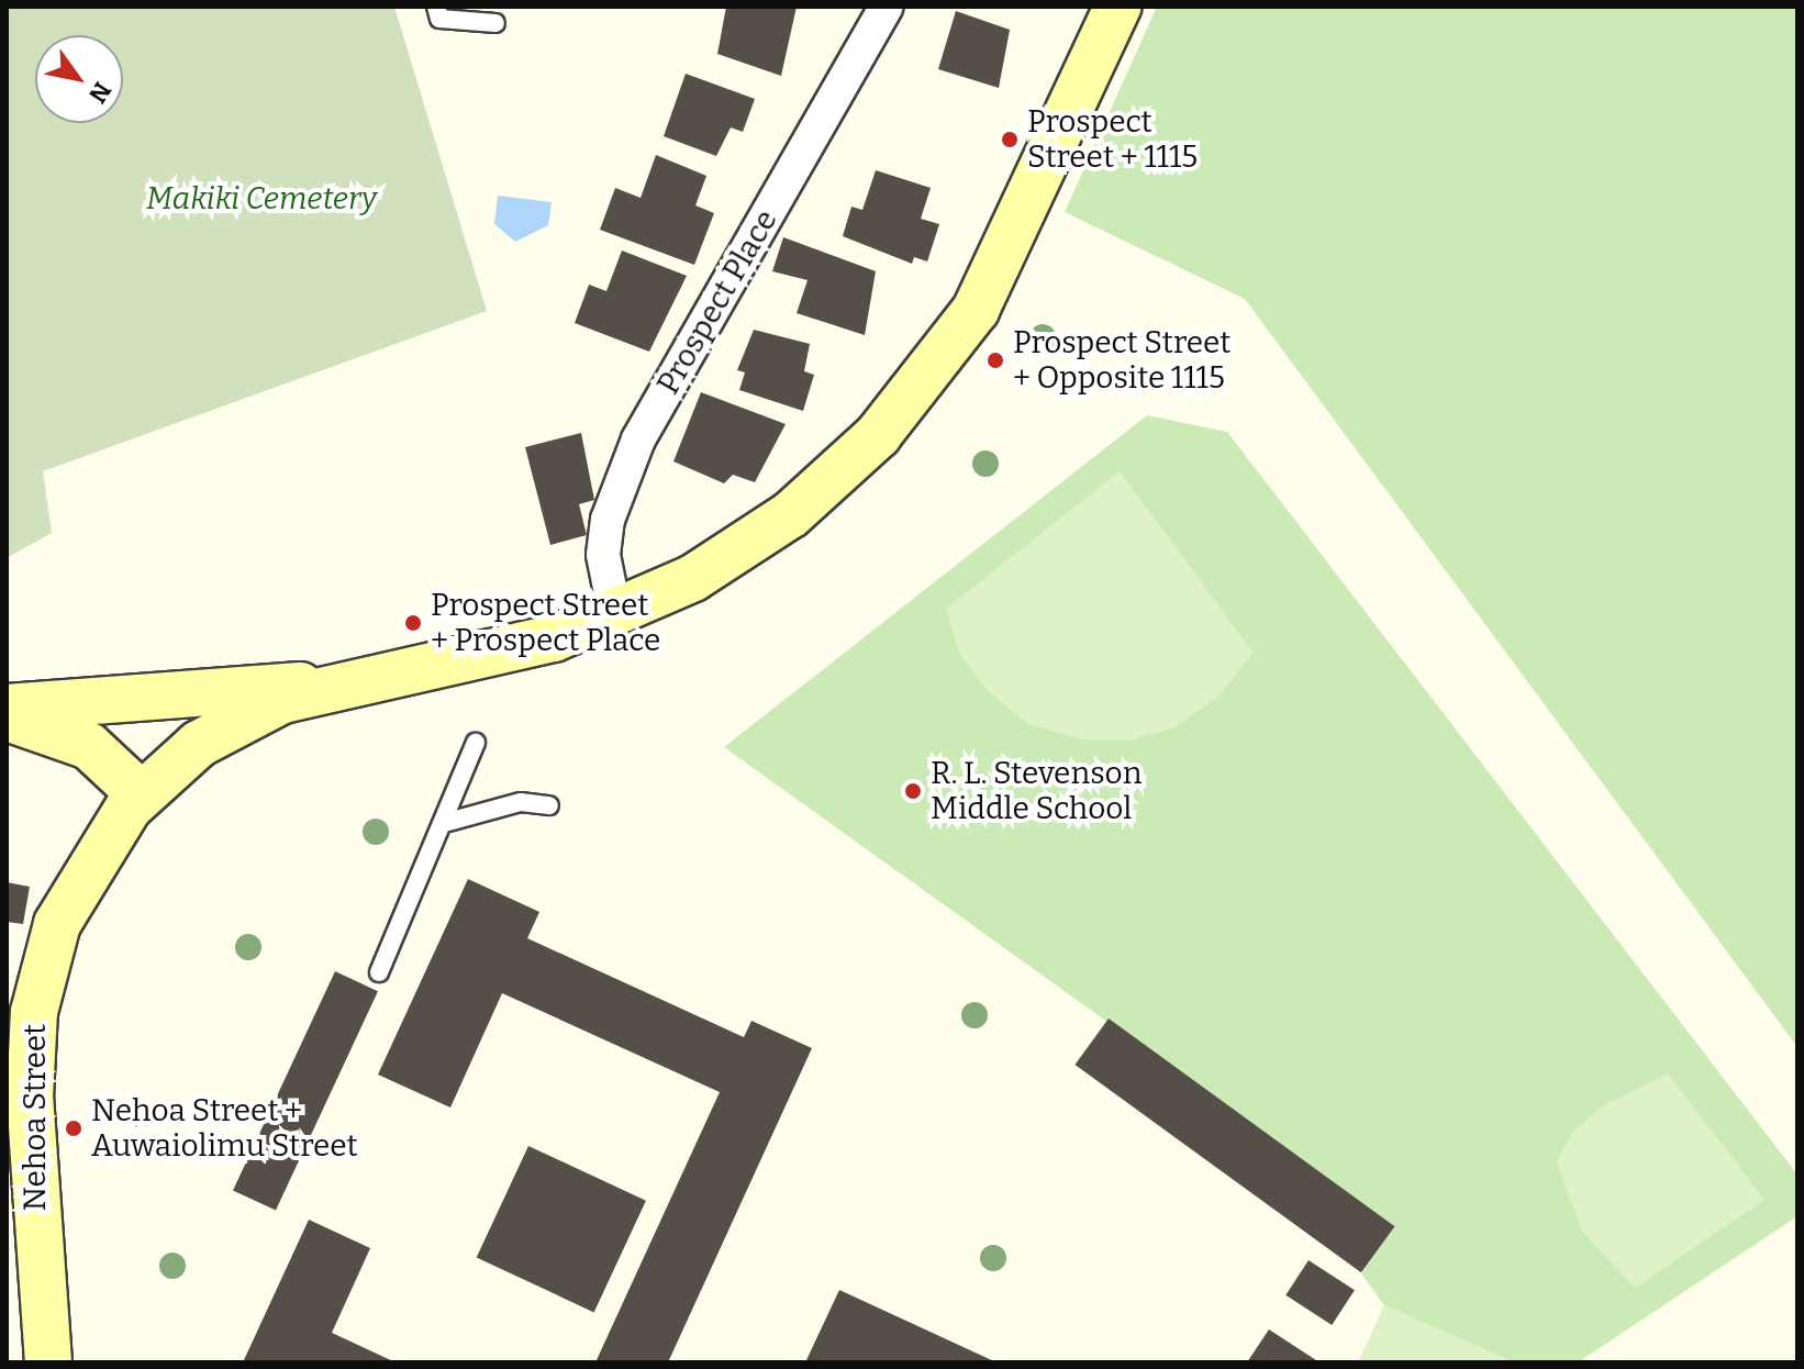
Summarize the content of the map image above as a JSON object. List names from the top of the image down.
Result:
{
  "streets": {
    "main road": ["Nehoa Street"],
    "street": ["Prospect Place"]
  },
  "parks": ["Makiki Cemetery"],
  "places": [
    "Prospect Street + 1115",
    "Prospect Street + Opposite 1115",
    "Prospect Street + Prospect Place",
    "R. L. Stevenson Middle School",
    "Nehoa Street + Auwaiolimu Street"
  ],
  "north": "bottom right"
}
